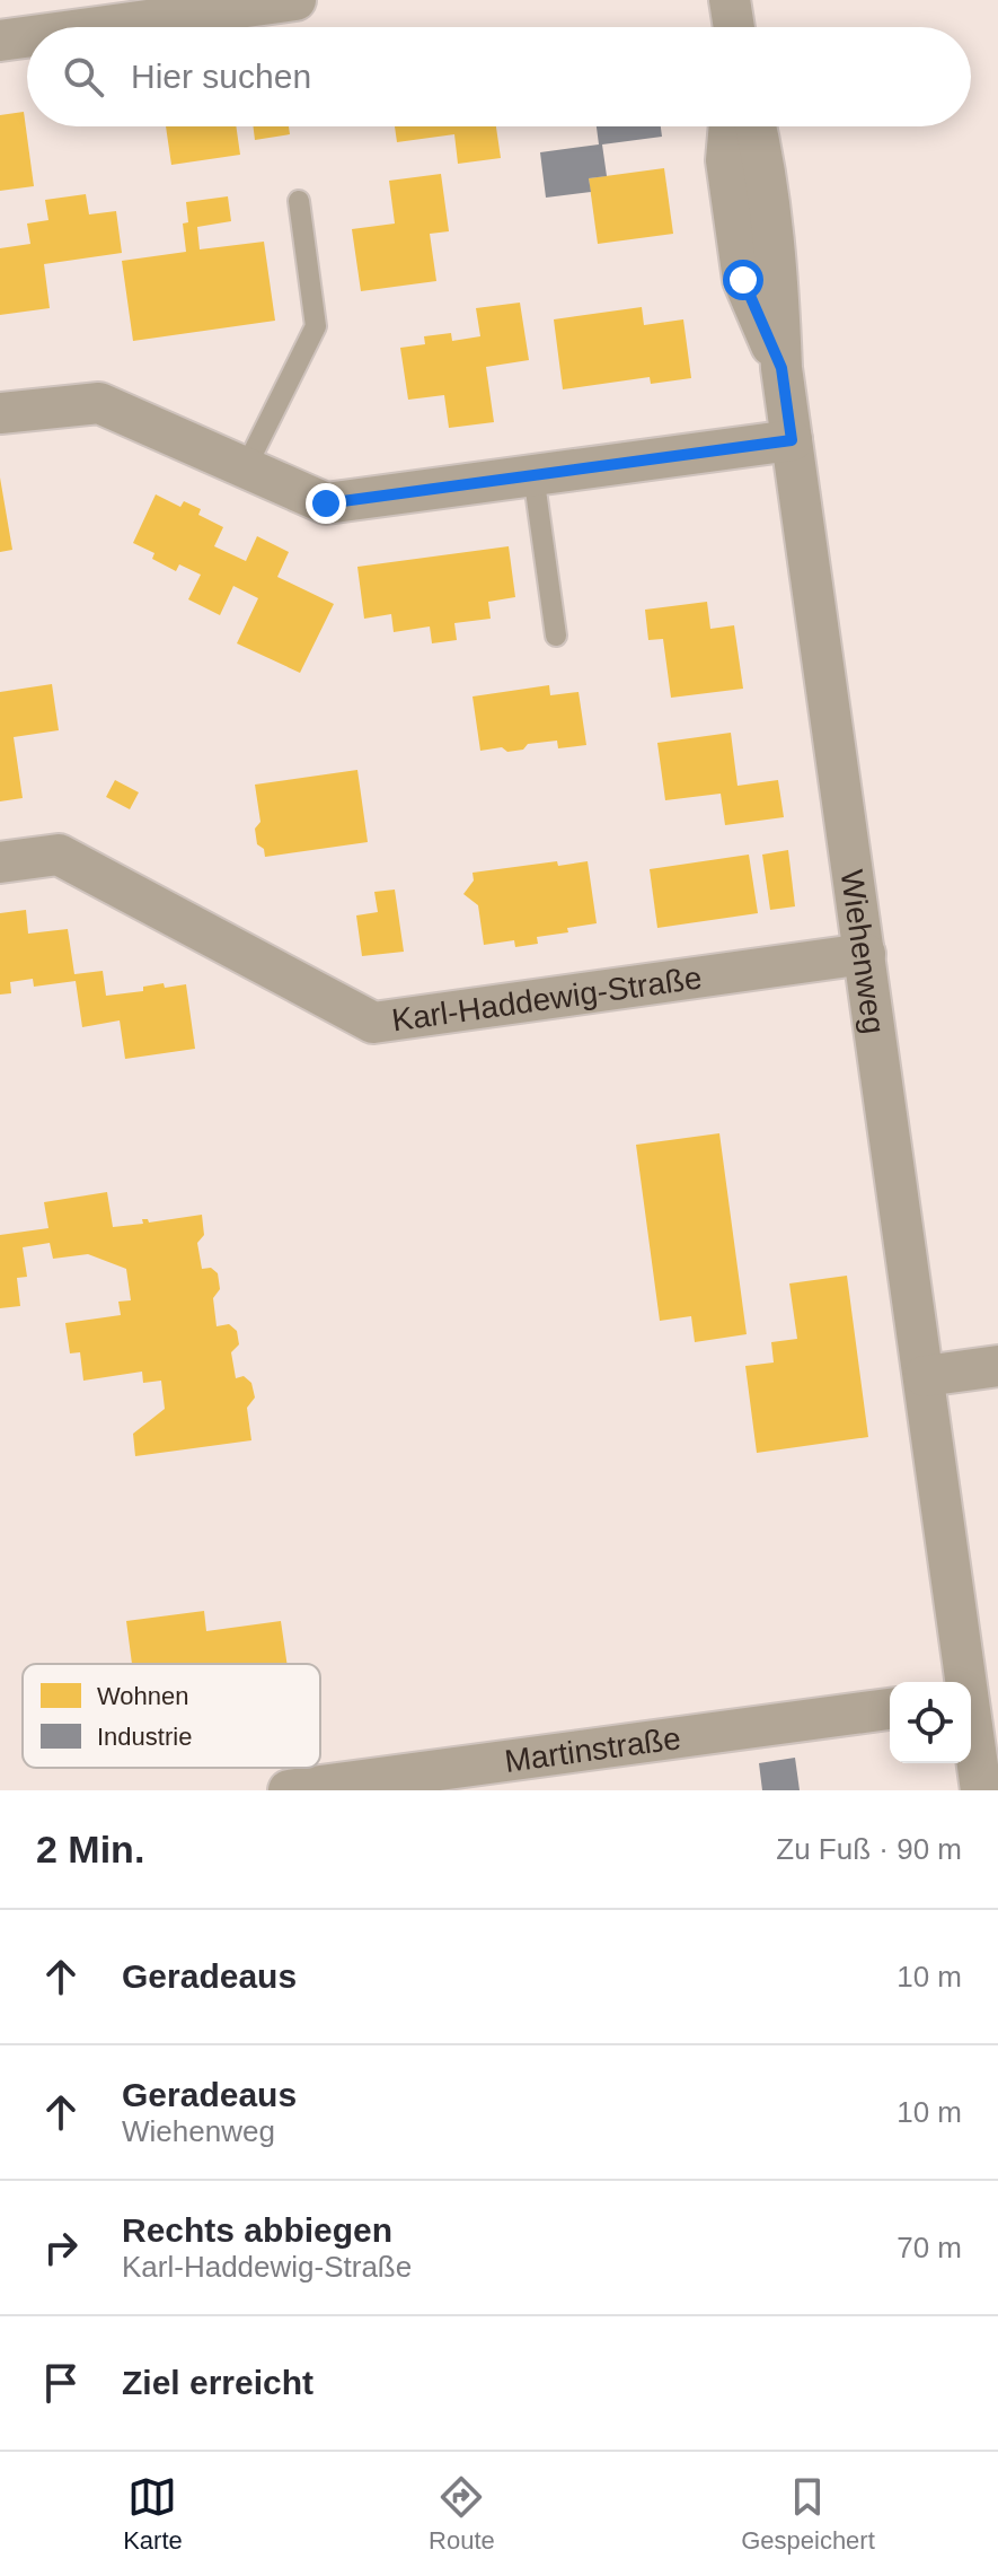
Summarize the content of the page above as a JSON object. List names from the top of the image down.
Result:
{
  "streets": {
    "street": ["Wiehenweg", "Karl-Haddewig-Straße", "Martinstraße"]
  },
  "crossings": [
    ["Wiehenweg", "Karl-Haddewig-Straße"]
  ],
  "legend": ["Wohnen", "Industrie"],
  "page": {
    "search": "Hier suchen",
    "heading": ["2 Min.", "Zu Fuß · 90 m"],
    "list": [
      ["Geradeaus", "10 m"],
      ["Geradeaus", "Wiehenweg", "10 m"],
      ["Rechts abbiegen", "Karl-Haddewig-Straße", "70 m"],
      "Ziel erreicht"
    ],
    "nav": ["Karte", "Route", "Gespeichert"]
  }
}
